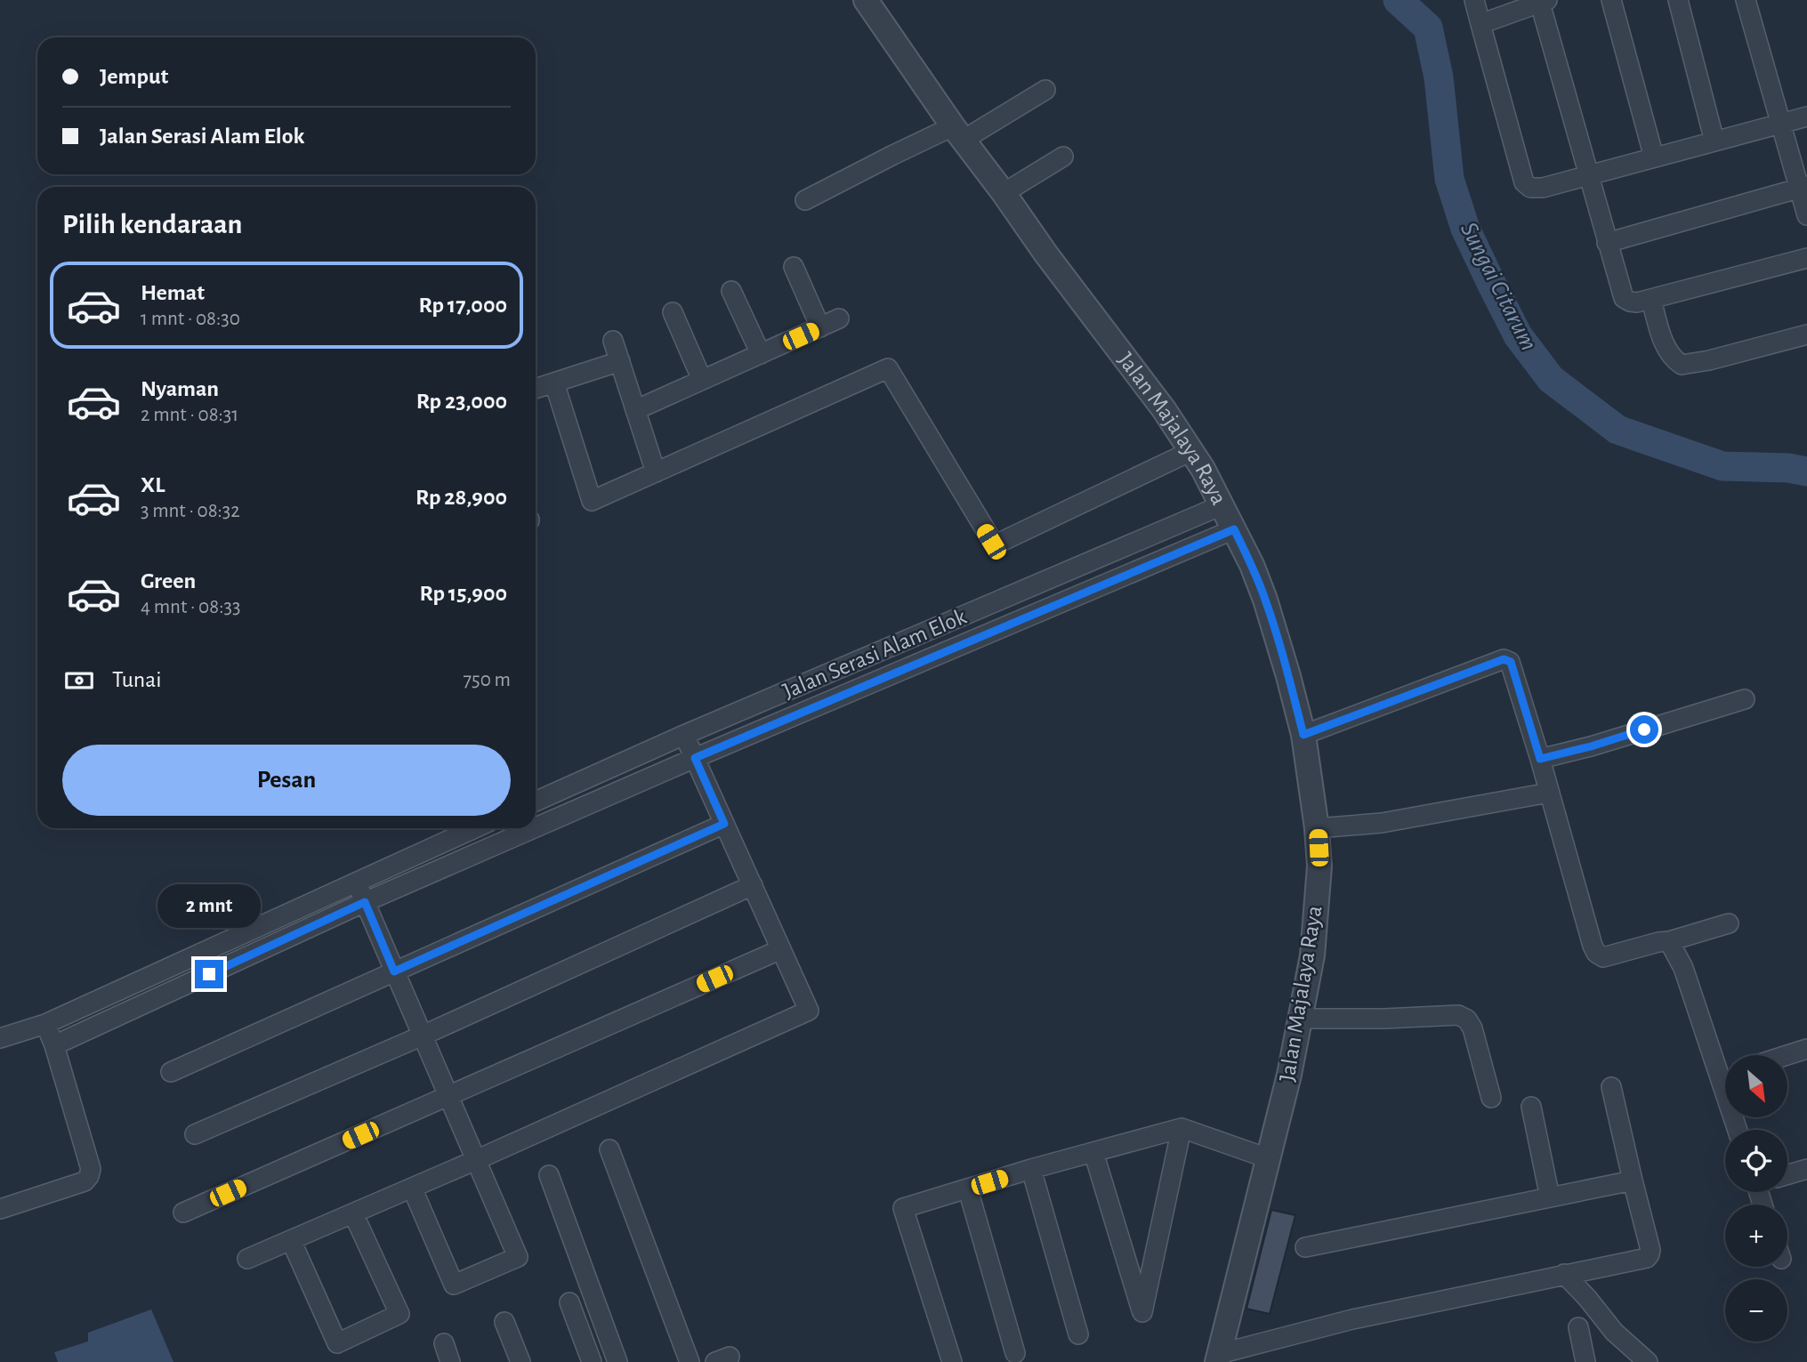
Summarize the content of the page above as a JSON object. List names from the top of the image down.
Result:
{
  "streets": {
    "street": ["Jalan Majalaya Raya", "Jalan Serasi Alam Elok"]
  },
  "crossings": [
    ["Jalan Majalaya Raya", "Jalan Serasi Alam Elok"]
  ],
  "water": ["Sungai Citarum"],
  "north": "bottom right",
  "page": {
    "banner": ["Jemput", "Jalan Serasi Alam Elok"],
    "heading": "Pilih kendaraan",
    "list": [
      {
        "name": "Hemat",
        "note": "1 mnt · 08:30",
        "value": "Rp 17,000"
      },
      {
        "name": "Nyaman",
        "note": "2 mnt · 08:31",
        "value": "Rp 23,000"
      },
      {
        "name": "XL",
        "note": "3 mnt · 08:32",
        "value": "Rp 28,900"
      },
      {
        "name": "Green",
        "note": "4 mnt · 08:33",
        "value": "Rp 15,900"
      }
    ],
    "pay": ["Tunai", "750 m"],
    "buttons": "Pesan",
    "bubble": "2 mnt",
    "map_buttons": ["+", "−"]
  }
}
